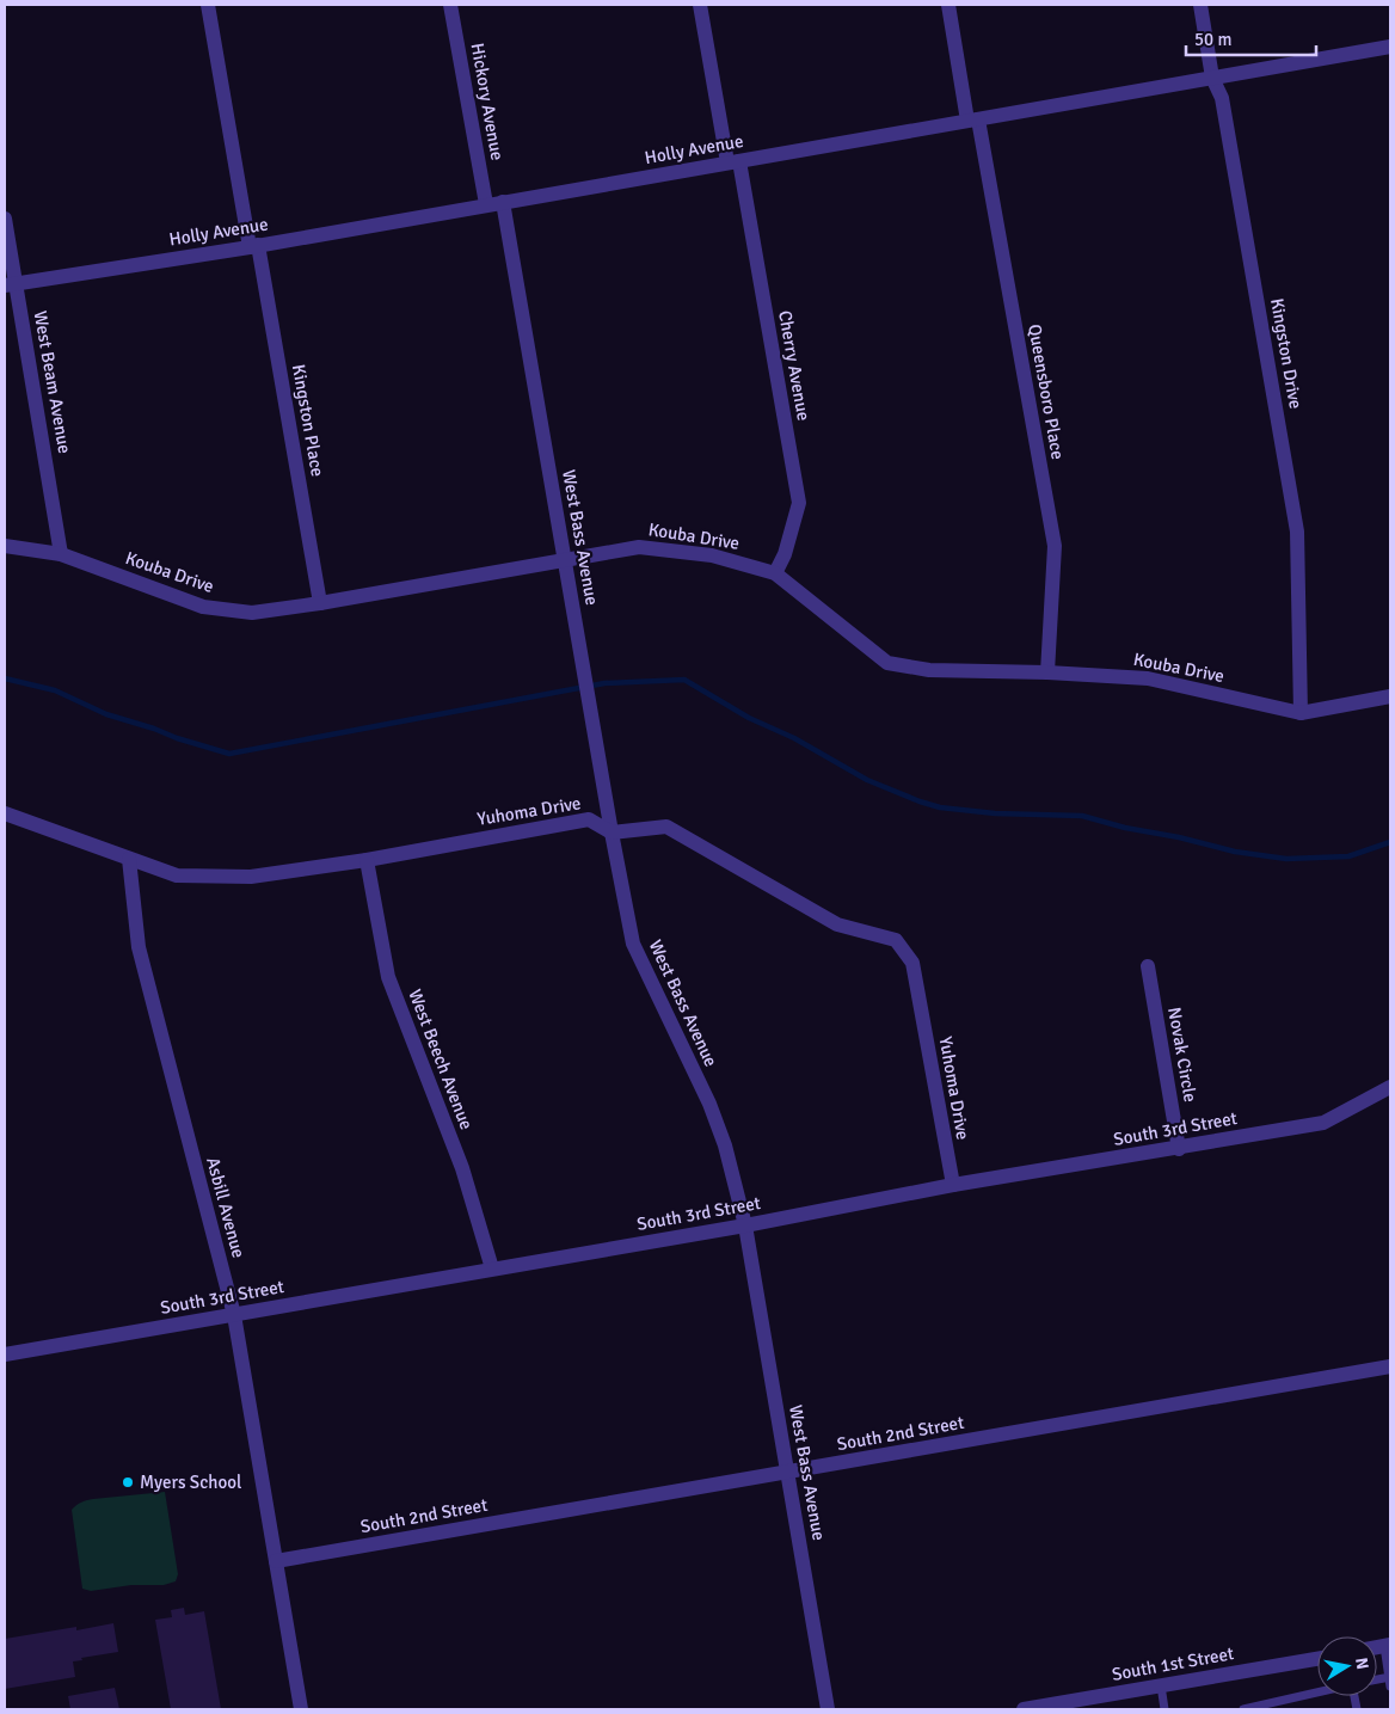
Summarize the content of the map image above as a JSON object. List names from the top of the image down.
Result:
{
  "streets": {
    "street": [
      "Hickory Avenue",
      "Holly Avenue",
      "Kingston Drive",
      "Cherry Avenue",
      "West Beam Avenue",
      "Queensboro Place",
      "Kingston Place",
      "Kouba Drive",
      "West Bass Avenue",
      "Yuhoma Drive",
      "Novak Circle",
      "West Beech Avenue",
      "South 3rd Street",
      "Asbill Avenue",
      "South 2nd Street",
      "South 1st Street"
    ]
  },
  "crossings": [
    ["Hickory Avenue", "Holly Avenue"],
    ["Holly Avenue", "Kingston Drive"],
    ["Holly Avenue", "Cherry Avenue"],
    ["Holly Avenue", "West Beam Avenue"],
    ["Holly Avenue", "Queensboro Place"],
    ["Holly Avenue", "Kingston Place"],
    ["Holly Avenue", "West Bass Avenue"],
    ["Kingston Drive", "Kouba Drive"],
    ["Cherry Avenue", "Kouba Drive"],
    ["West Beam Avenue", "Kouba Drive"],
    ["Queensboro Place", "Kouba Drive"],
    ["Kingston Place", "Kouba Drive"],
    ["Kouba Drive", "West Bass Avenue"],
    ["West Bass Avenue", "Yuhoma Drive"],
    ["West Bass Avenue", "South 3rd Street"],
    ["West Bass Avenue", "South 2nd Street"],
    ["Yuhoma Drive", "West Beech Avenue"],
    ["Yuhoma Drive", "South 3rd Street"],
    ["Yuhoma Drive", "Asbill Avenue"],
    ["Novak Circle", "South 3rd Street"],
    ["West Beech Avenue", "South 3rd Street"],
    ["South 3rd Street", "Asbill Avenue"],
    ["Asbill Avenue", "South 2nd Street"]
  ],
  "places": ["Myers School"],
  "scale_bar": "50 m",
  "north": "right"
}
